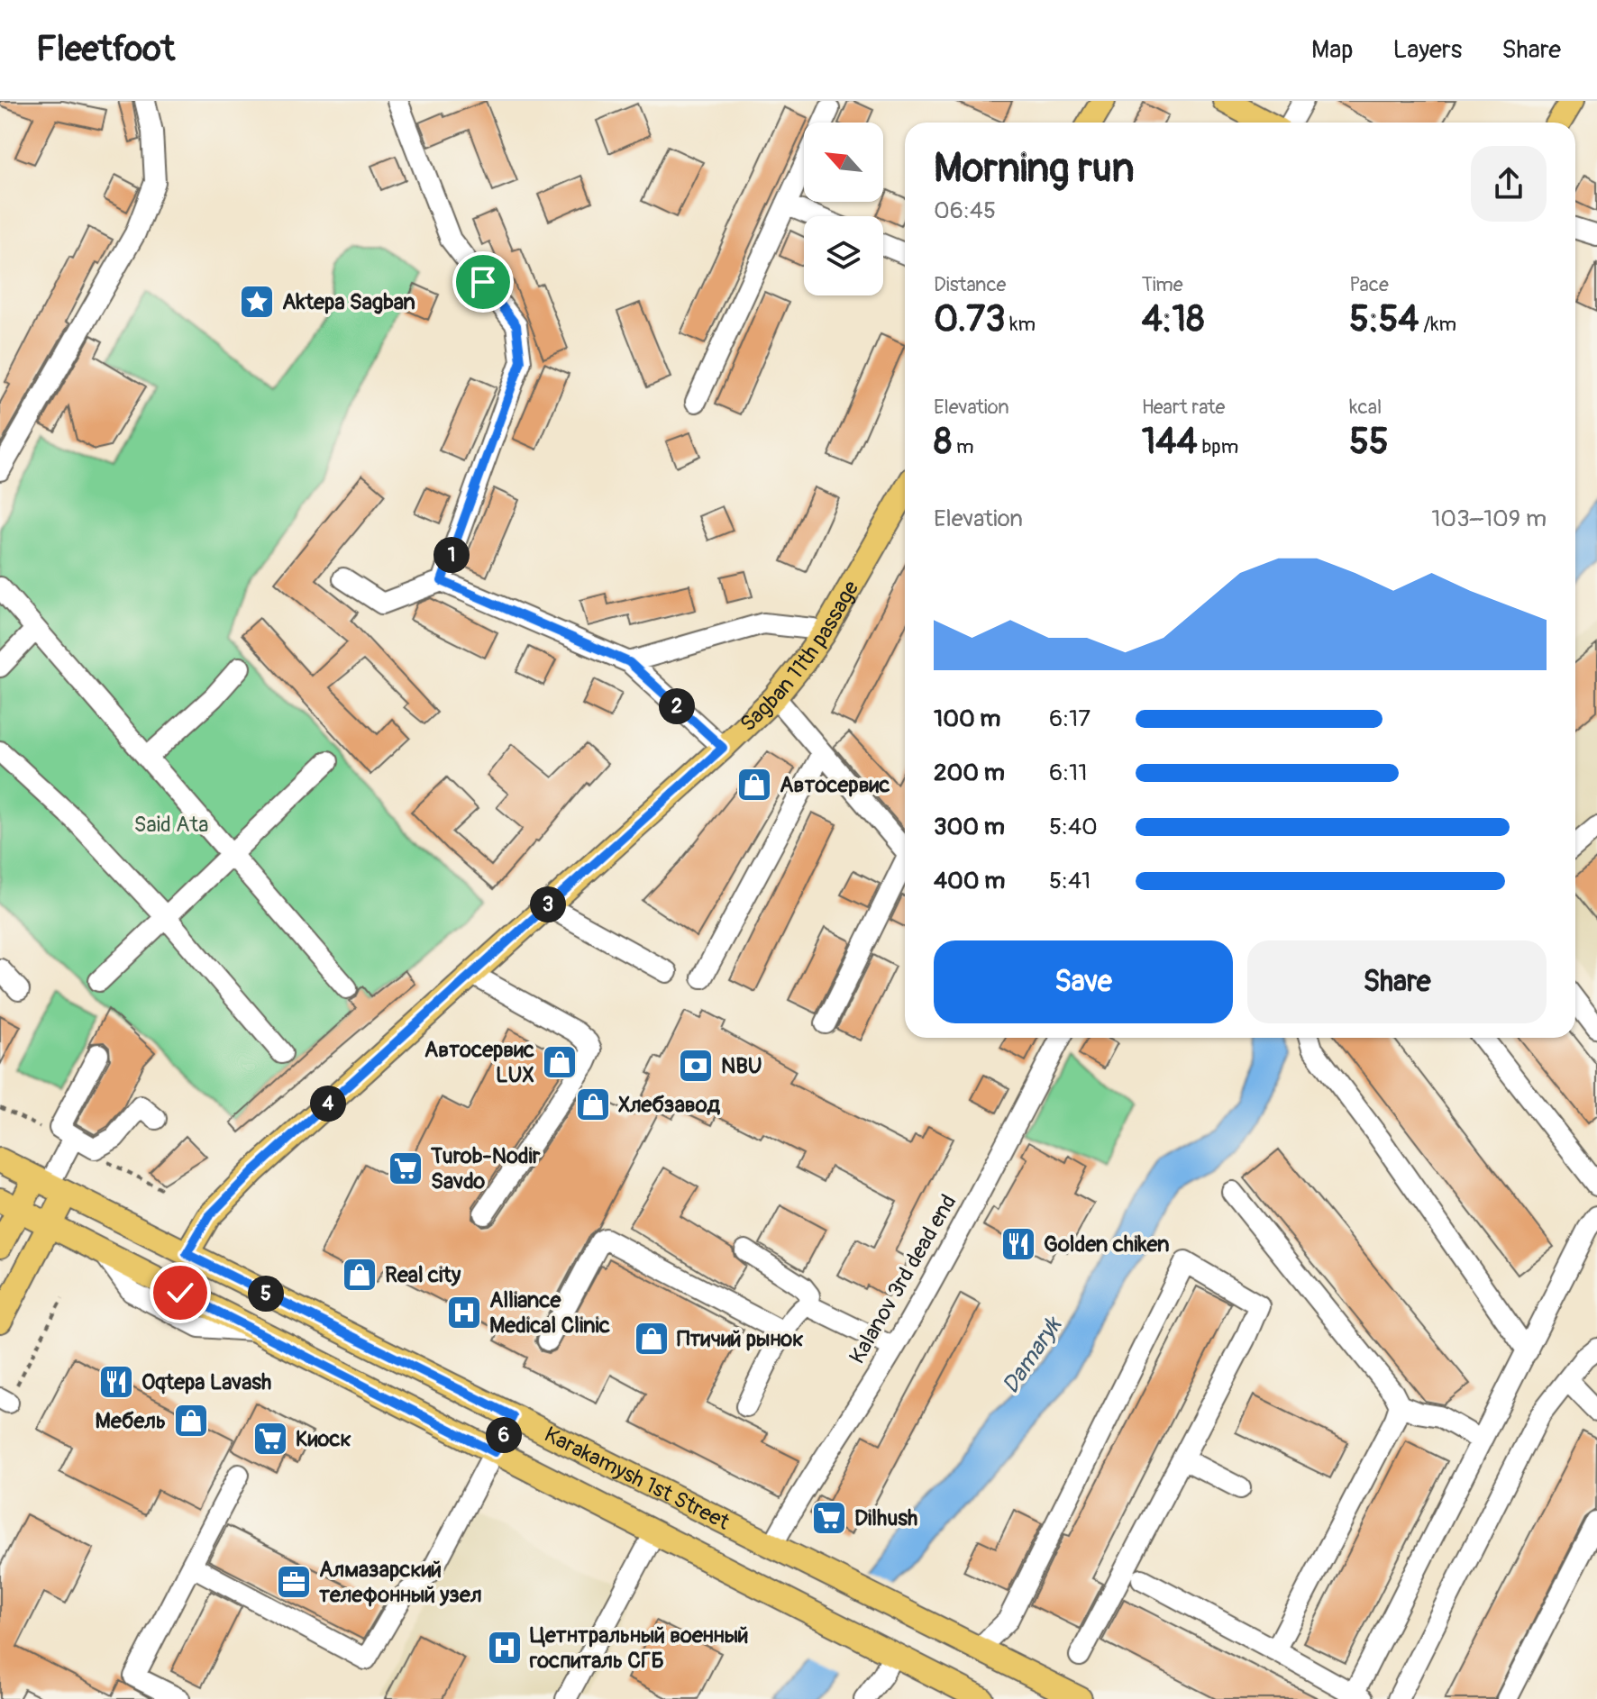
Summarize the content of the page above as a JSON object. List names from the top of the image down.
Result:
{
  "streets": {
    "main road": ["Sagban 11th passage", "Karakamysh 1st Street"],
    "street": ["Kalanov 3rd dead end"]
  },
  "crossings": [
    ["Sagban 11th passage", "Karakamysh 1st Street"],
    ["Kalanov 3rd dead end", "Karakamysh 1st Street"]
  ],
  "water": ["Damaryk"],
  "parks": ["Said Ata"],
  "places": {
    "place": ["Aktepa Sagban"],
    "shop": [
      "Автосервис",
      "Автосервис LUX",
      "Хлебзавод",
      "Real city",
      "Птичий рынок",
      "Мебель"
    ],
    "bank": ["NBU"],
    "supermarket": ["Turob-Nodir Savdo", "Киоск", "Dilhush"],
    "restaurant": ["Golden chiken", "Oqtepa Lavash"],
    "hospital": ["Alliance Medical Clinic", "Цетнтральный военный госпиталь СГБ"],
    "office": ["Алмазарский телефонный узел"]
  },
  "north": "top left",
  "page": {
    "header": "Fleetfoot",
    "nav": ["Map", "Layers", "Share"],
    "heading": ["Morning run", "06:45"],
    "stats": [
      ["Distance", "0.73 km"],
      ["Time", "4:18"],
      ["Pace", "5:54 /km"],
      ["Elevation", "8 m"],
      ["Heart rate", "144 bpm"],
      ["kcal", "55"]
    ],
    "chart": ["Elevation", "103–109 m"],
    "pins": [
      "1",
      "2",
      "3",
      "4",
      "5",
      "6"
    ],
    "list": [
      {
        "name": "100 m",
        "note": "6:17"
      },
      {
        "name": "200 m",
        "note": "6:11"
      },
      {
        "name": "300 m",
        "note": "5:40"
      },
      {
        "name": "400 m",
        "note": "5:41"
      }
    ],
    "buttons": ["Save", "Share"]
  }
}
